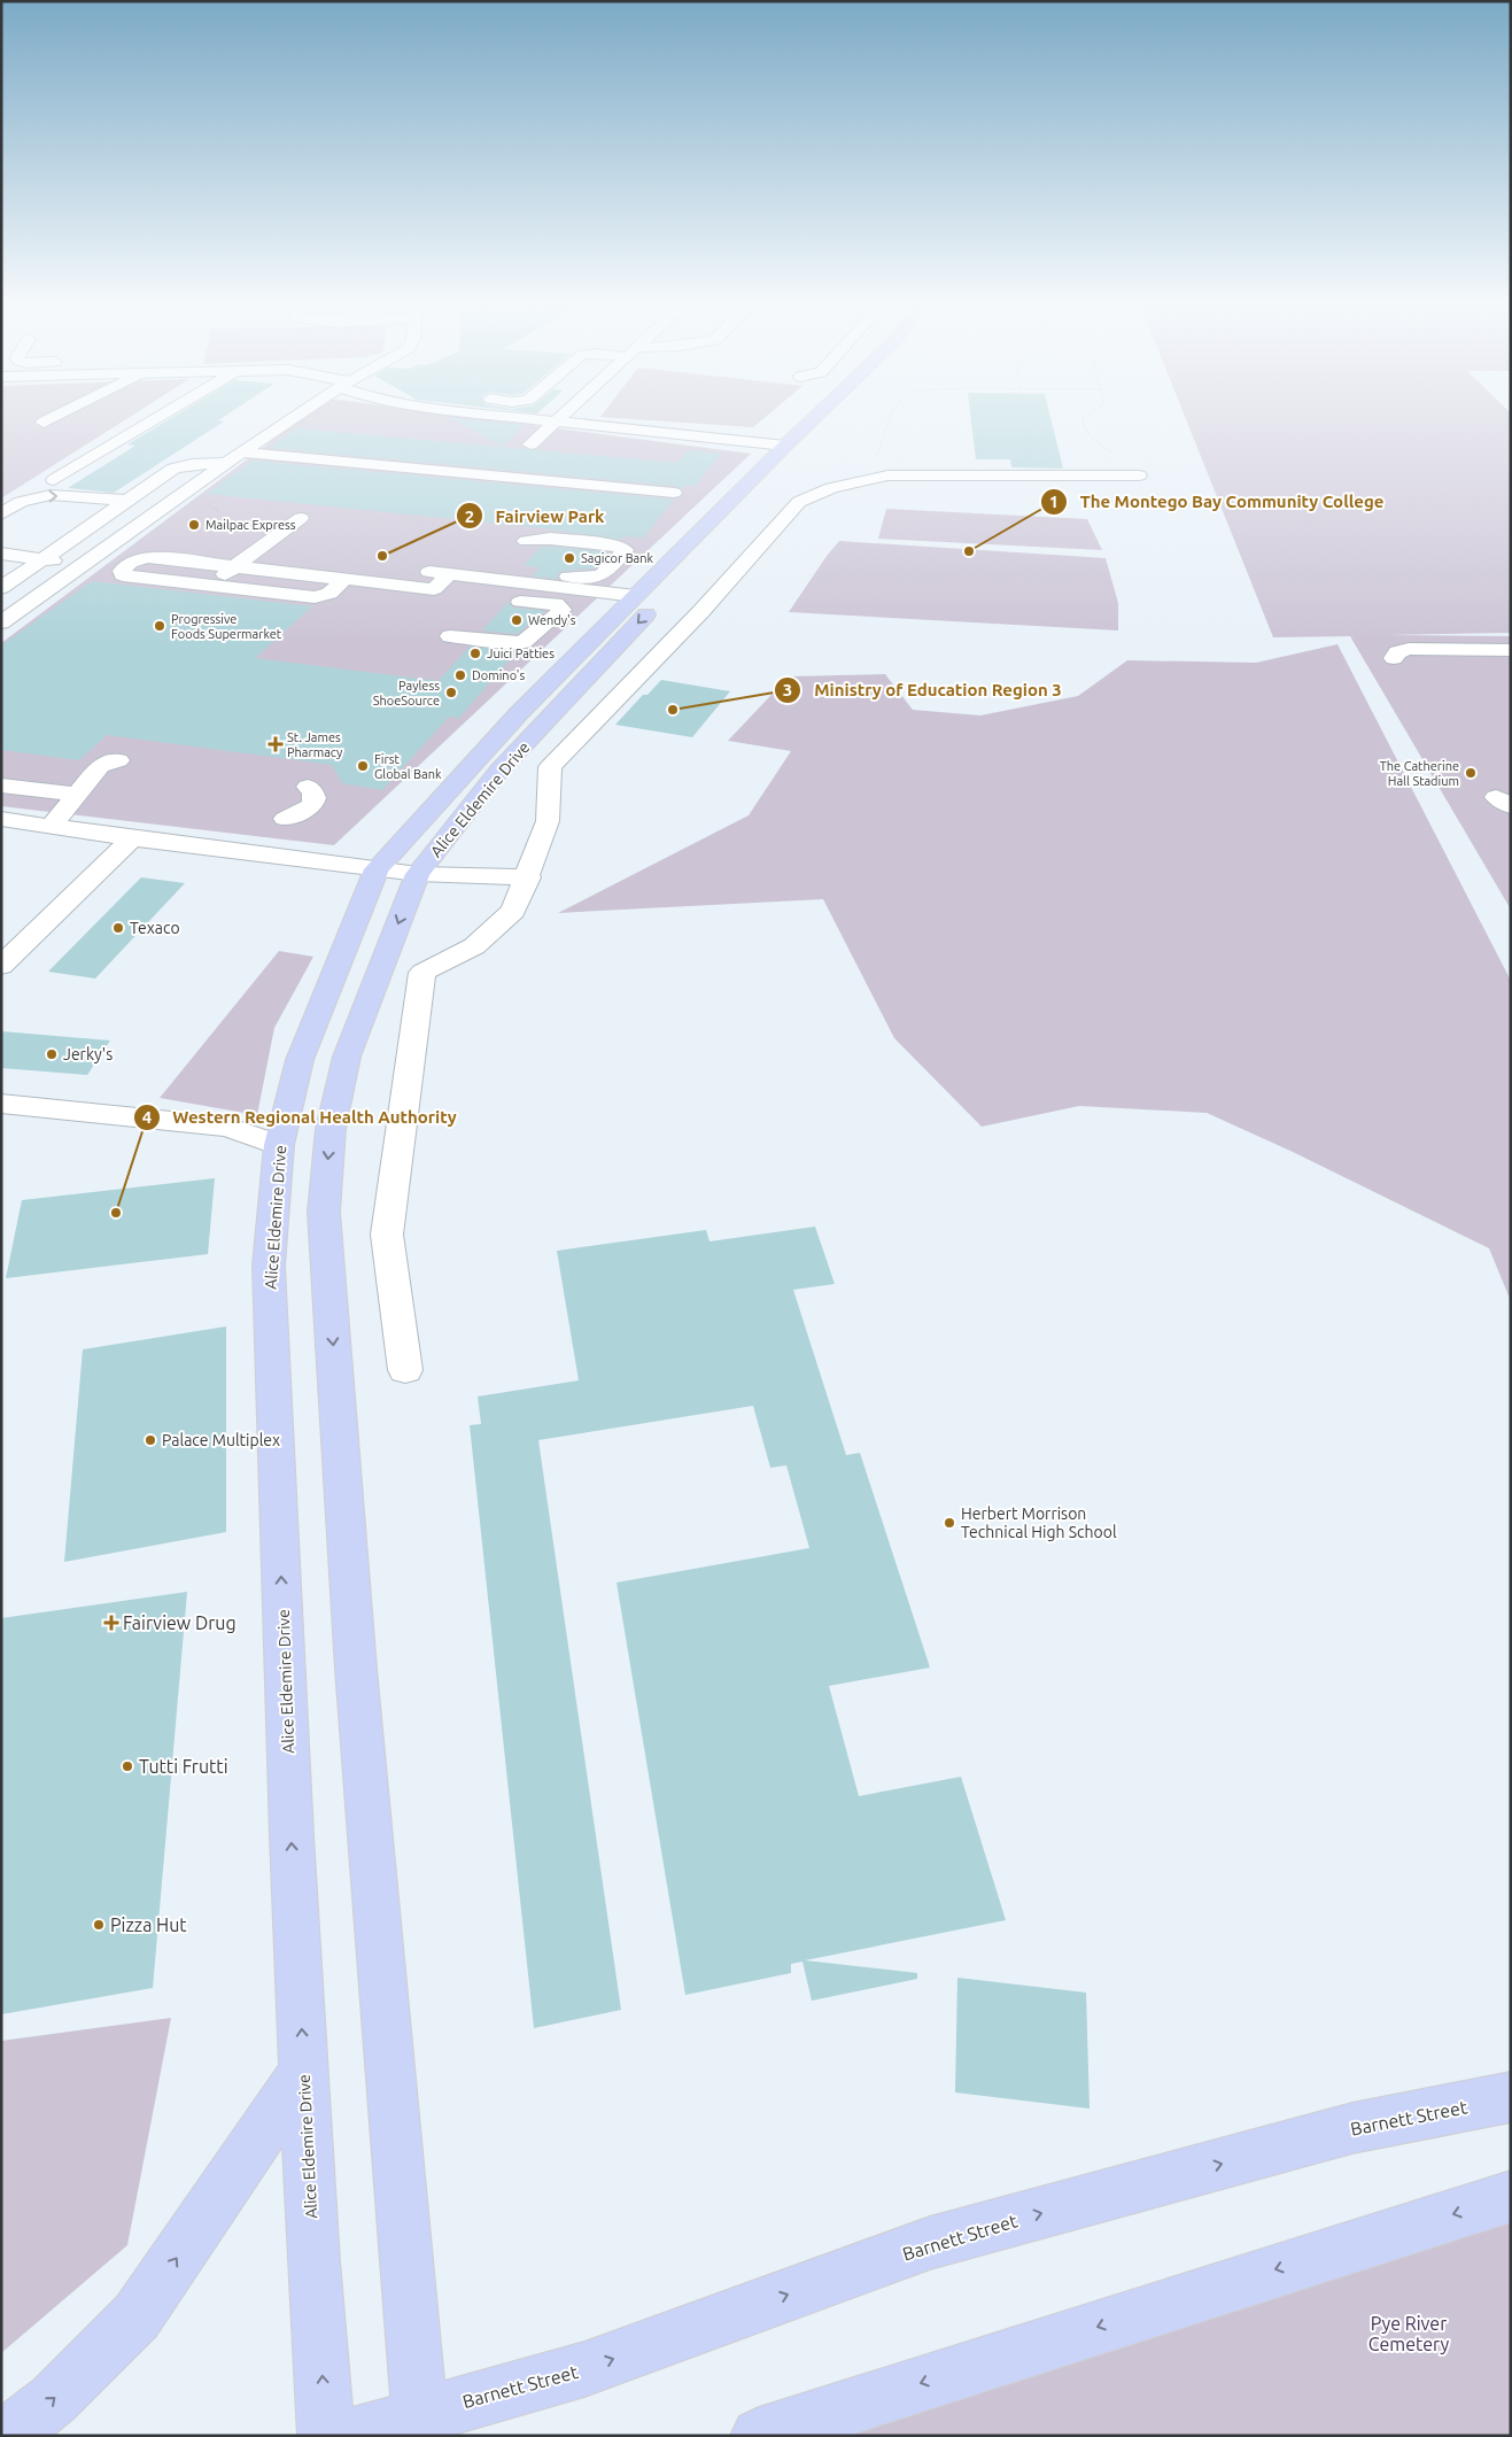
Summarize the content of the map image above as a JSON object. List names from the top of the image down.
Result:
{
  "streets": {
    "main road": ["Alice Eldemire Drive", "Barnett Street"]
  },
  "crossings": [
    ["Alice Eldemire Drive", "Barnett Street"]
  ],
  "parks": ["Pye River Cemetery"],
  "places": {
    "other": [
      "Mailpac Express",
      "The Montego Bay Community College",
      "Fairview Park",
      "Sagicor Bank",
      "Wendy's",
      "Progressive Foods Supermarket",
      "Juici Patties",
      "Domino's",
      "Payless ShoeSource",
      "Ministry of Education Region 3",
      "First Global Bank",
      "The Catherine Hall Stadium",
      "Texaco",
      "Jerky's",
      "Western Regional Health Authority",
      "Palace Multiplex",
      "Herbert Morrison Technical High School",
      "Tutti Frutti",
      "Pizza Hut"
    ],
    "health": ["St. James Pharmacy", "Fairview Drug"]
  }
}
